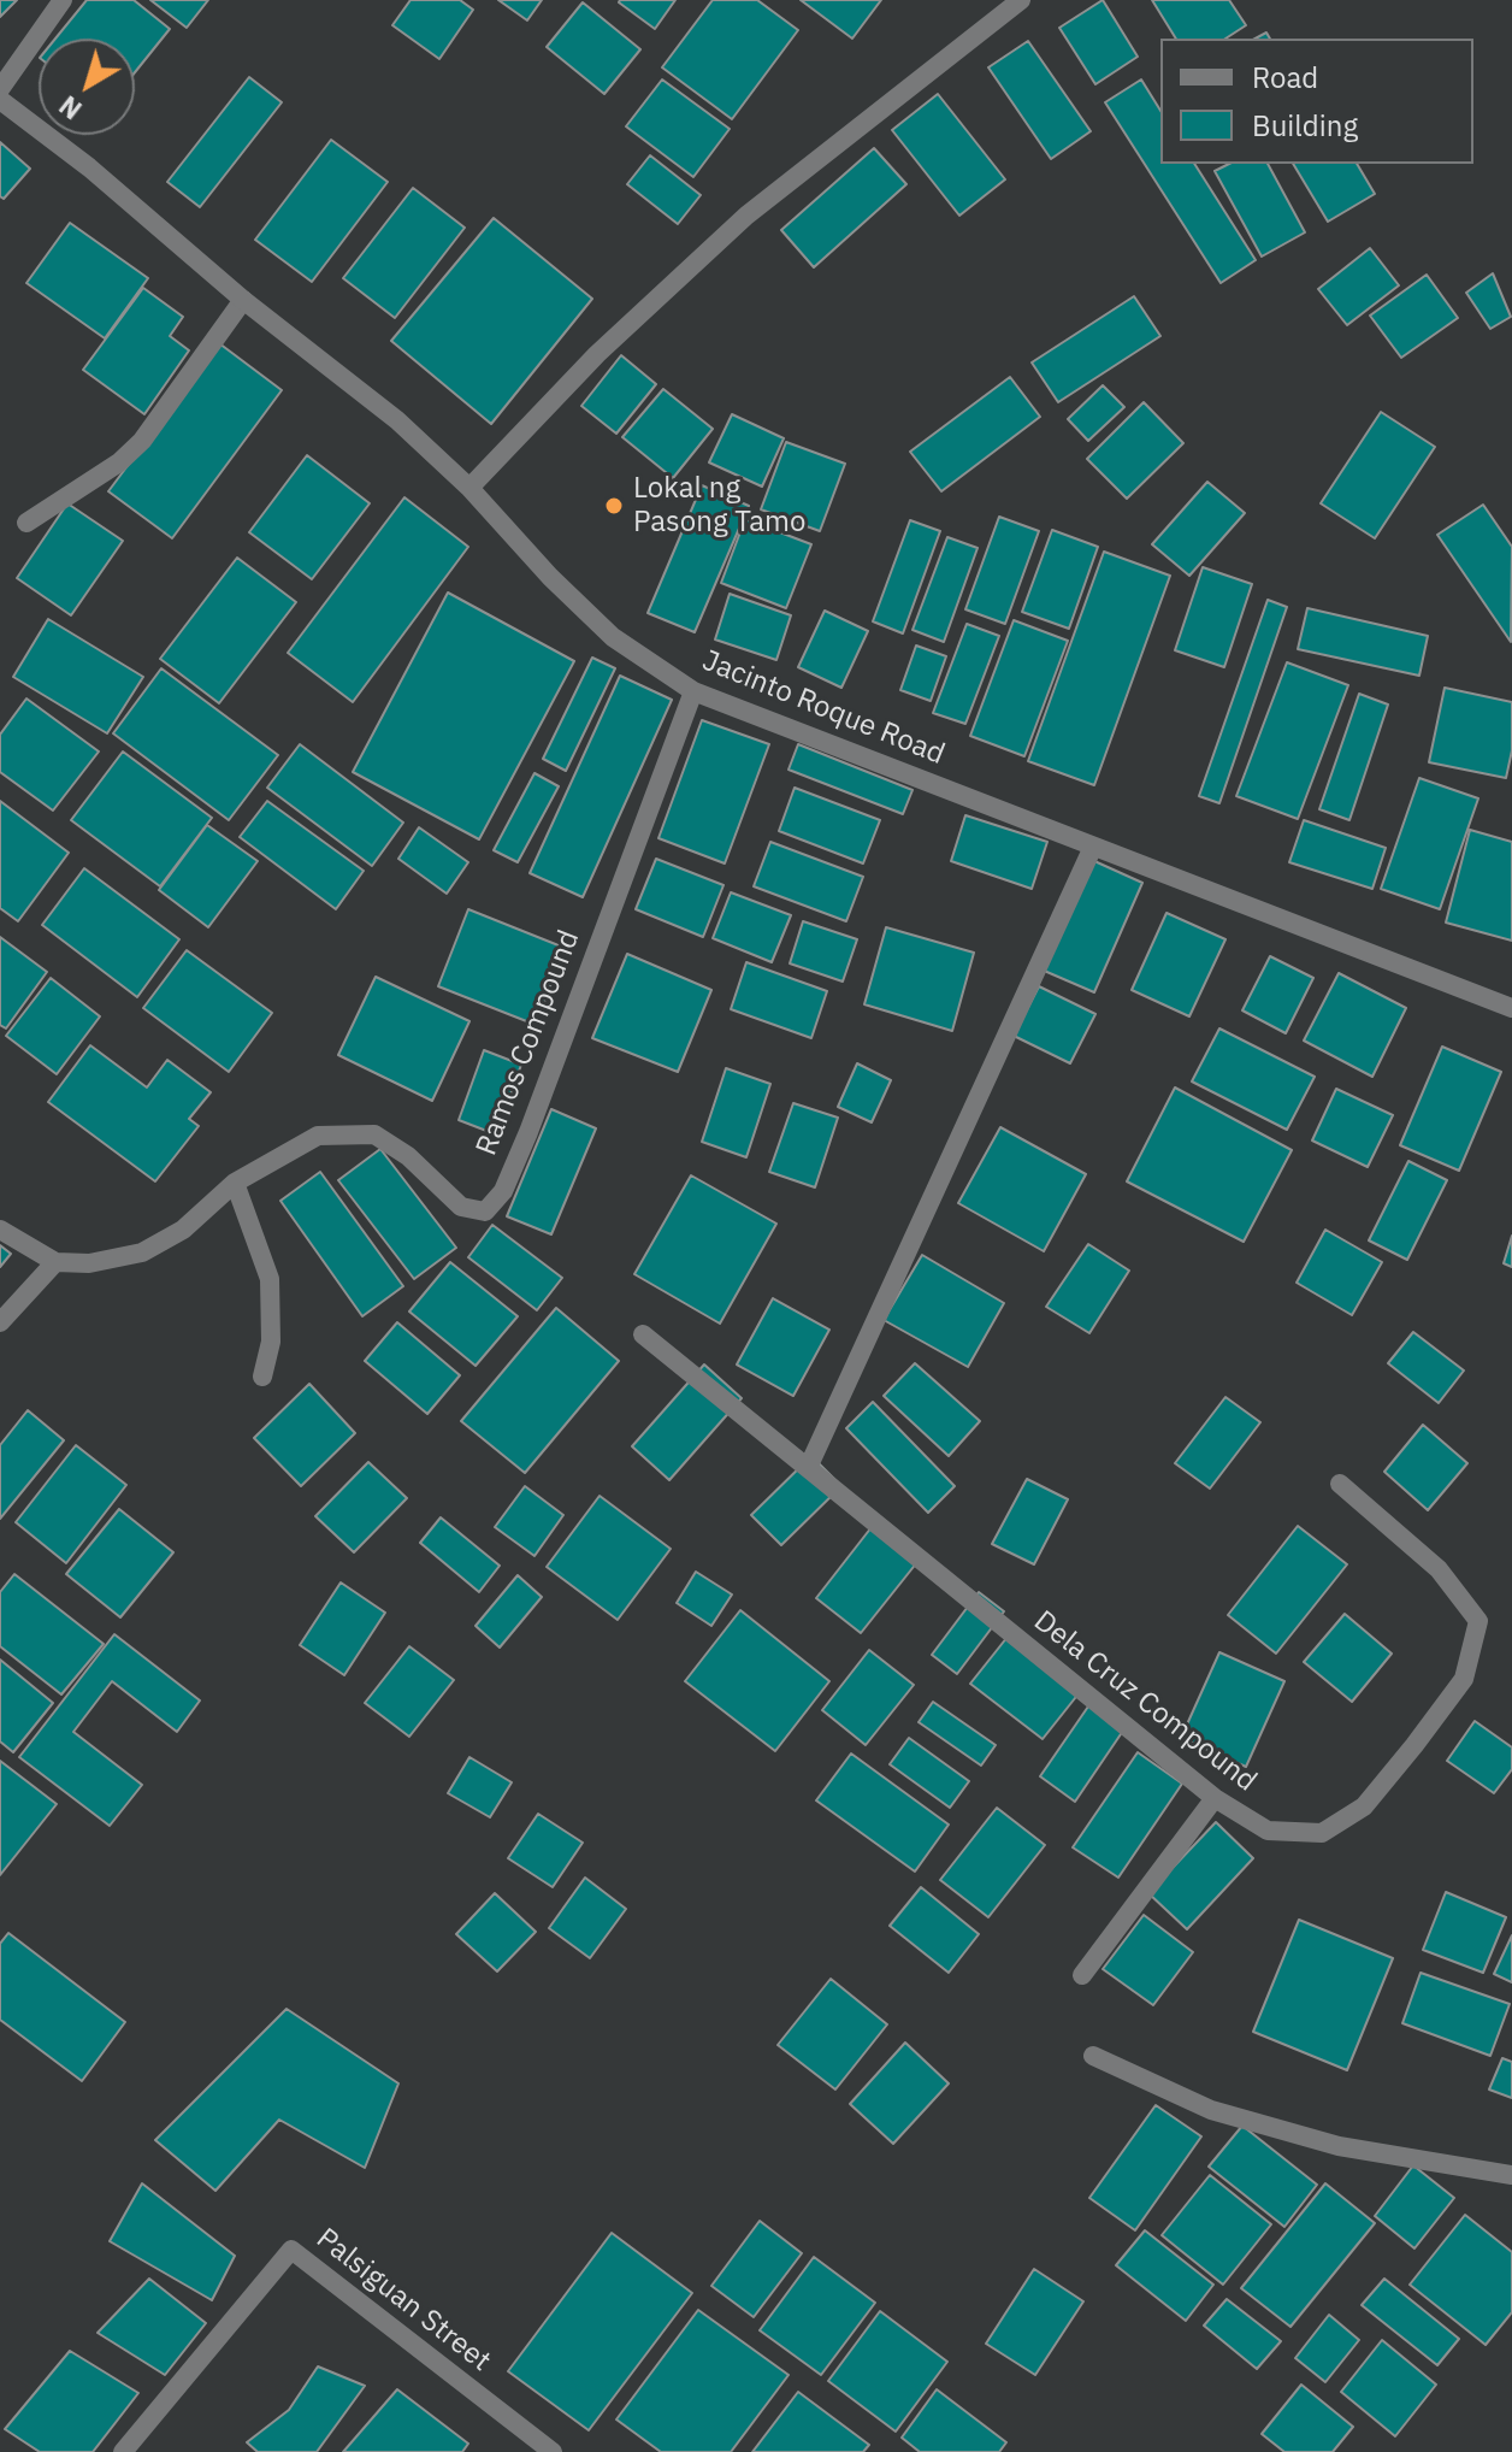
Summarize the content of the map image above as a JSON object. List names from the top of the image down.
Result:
{
  "streets": {
    "street": [
      "Jacinto Roque Road",
      "Ramos Compound",
      "Dela Cruz Compound",
      "Palsiguan Street"
    ]
  },
  "crossings": [
    ["Jacinto Roque Road", "Ramos Compound"]
  ],
  "places": ["Lokal ng Pasong Tamo"],
  "legend": ["Road", "Building"],
  "north": "bottom left"
}
